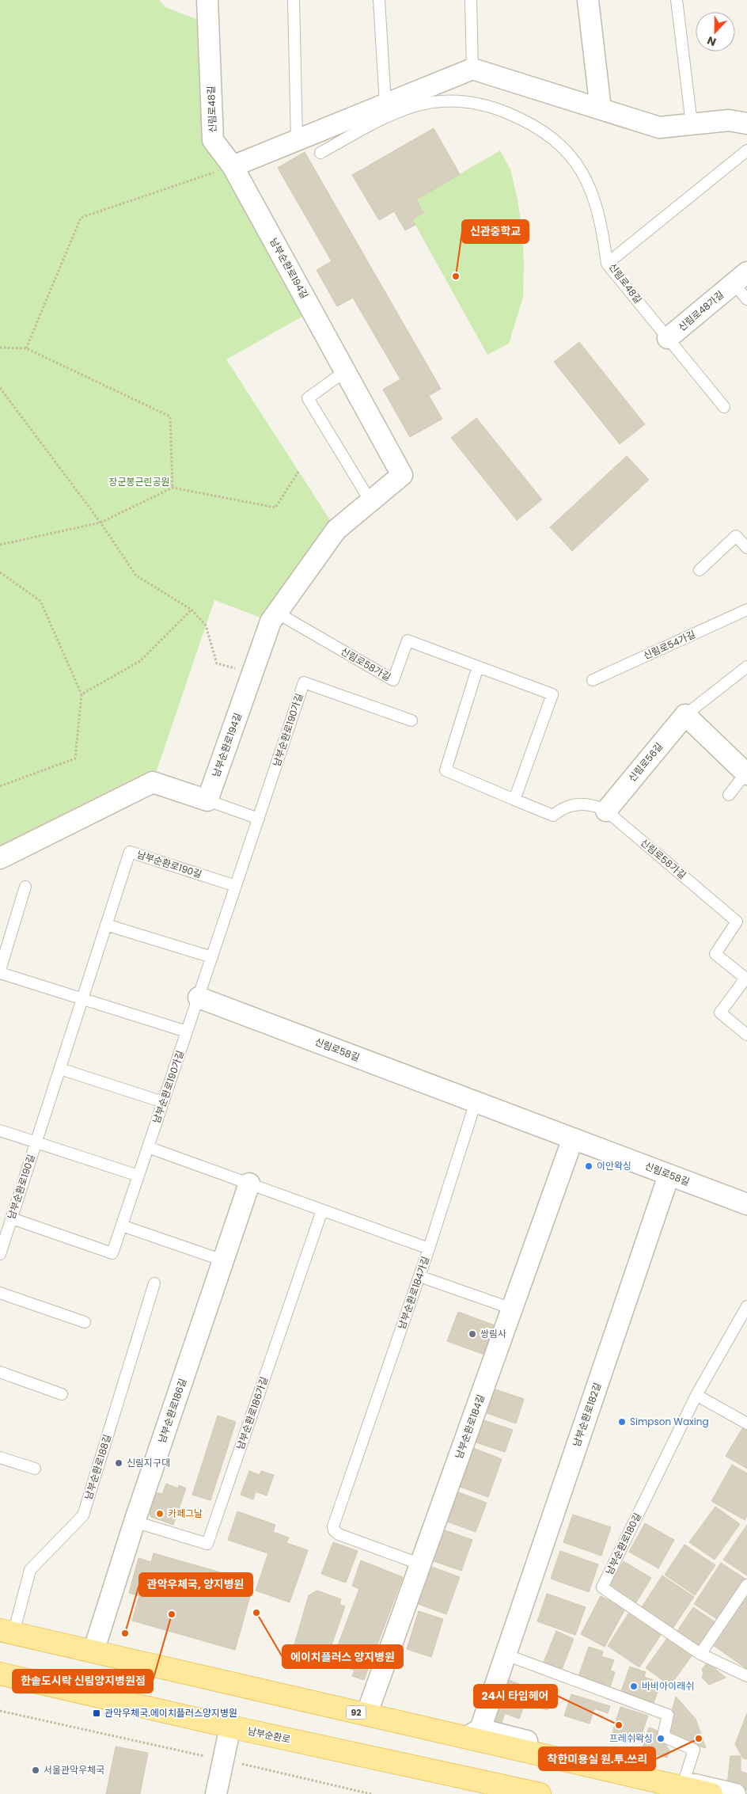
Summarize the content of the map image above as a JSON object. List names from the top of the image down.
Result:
{
  "streets": {
    "main road": ["92", "남부순환로"],
    "street": [
      "신림로48길",
      "남부순환로194길",
      "신림로48가길",
      "신림로56길",
      "신림로58길",
      "남부순환로186길",
      "남부순환로182길",
      "남부순환로184길"
    ],
    "lane": [
      "신림로54가길",
      "신림로58가길",
      "남부순환로190가길",
      "남부순환로190길",
      "남부순환로184가길",
      "남부순환로186가길",
      "남부순환로188길",
      "남부순환로180길"
    ]
  },
  "crossings": [
    ["신림로48길", "남부순환로194길"],
    ["신림로48길", "신림로48가길"],
    ["남부순환로194길", "신림로58가길"],
    ["신림로58가길", "신림로56길"],
    ["남부순환로190가길", "남부순환로190길"],
    ["남부순환로190가길", "신림로58길"],
    ["남부순환로190가길", "남부순환로184가길"],
    ["신림로58길", "남부순환로182길"],
    ["신림로58길", "남부순환로184길"],
    ["남부순환로184가길", "남부순환로186길"],
    ["남부순환로184가길", "남부순환로186가길"],
    ["남부순환로184가길", "남부순환로184길"],
    ["남부순환로186길", "남부순환로186가길"],
    ["남부순환로186길", "92"],
    ["남부순환로182길", "92"],
    ["남부순환로184길", "92"],
    ["남부순환로188길", "92"]
  ],
  "parks": ["장군봉근린공원"],
  "places": {
    "other": [
      "신관중학교",
      "이안왁싱",
      "쌍림사",
      "Simpson Waxing",
      "신림지구대",
      "카페그날",
      "에이치플러스 양지병원",
      "한솥도시락 신림양지병원점",
      "관악우체국, 양지병원",
      "바비아이래쉬",
      "24시 타임헤어",
      "프레쉬왁싱",
      "착한미용실 원.투.쓰리",
      "서울관악우체국"
    ],
    "transit": ["관악우체국.에이치플러스양지병원"]
  },
  "north": "bottom"
}
